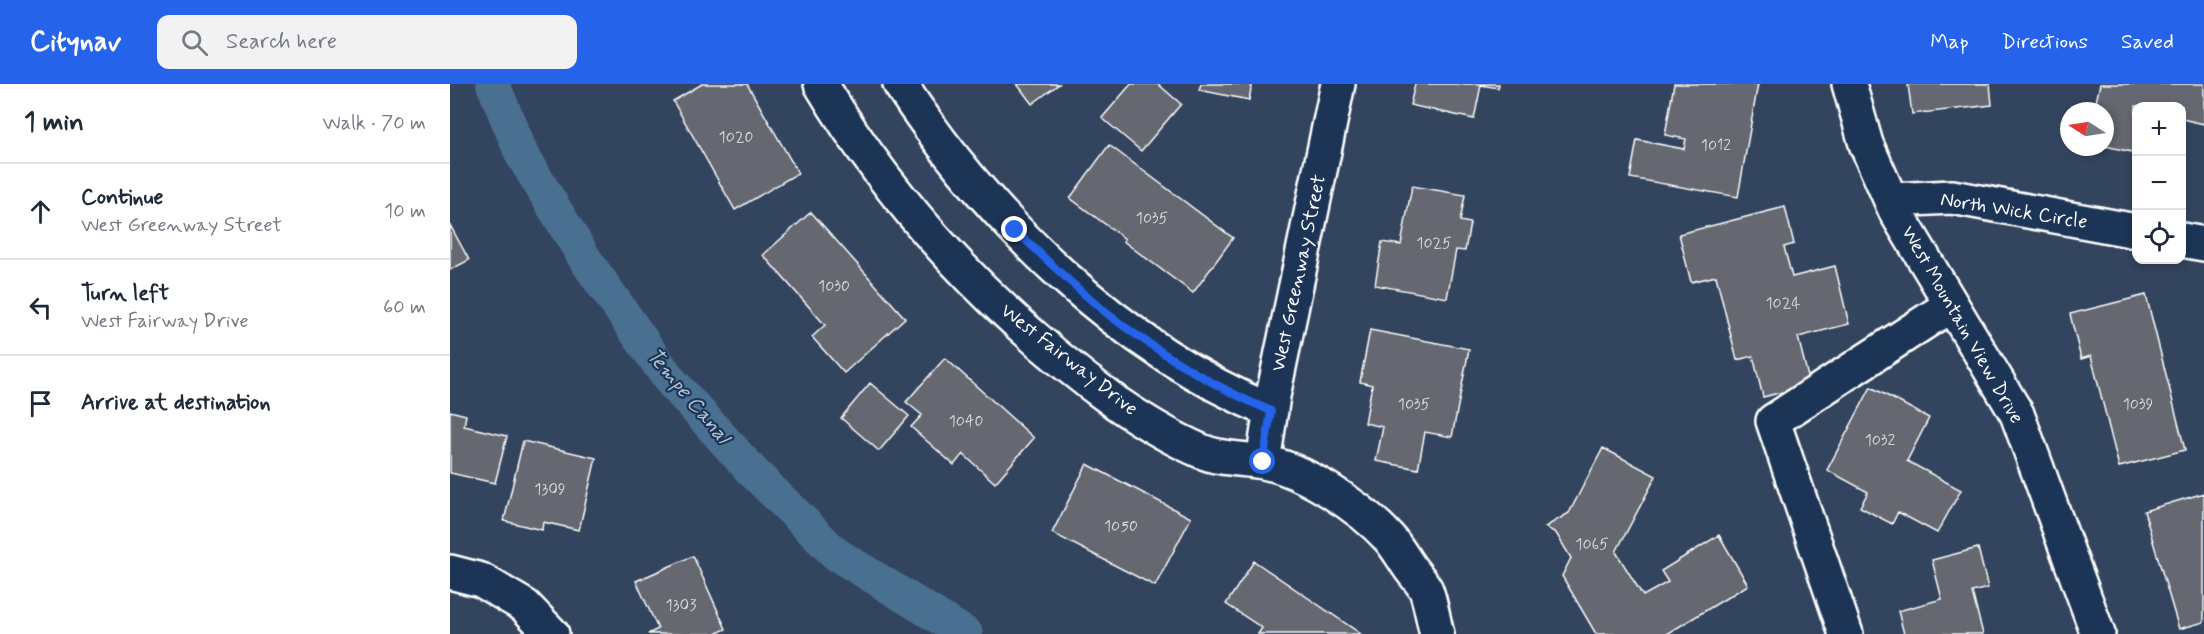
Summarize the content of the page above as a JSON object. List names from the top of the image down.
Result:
{
  "streets": {
    "street": [
      "North Wick Circle",
      "West Greenway Street",
      "West Mountain View Drive",
      "West Fairway Drive"
    ]
  },
  "crossings": [
    ["North Wick Circle", "West Mountain View Drive"],
    ["West Greenway Street", "West Fairway Drive"]
  ],
  "water": ["Tempe Canal"],
  "house_numbers": [
    "1020",
    "1012",
    "1035",
    "1025",
    "1030",
    "1024",
    "1035",
    "1039",
    "1040",
    "1032",
    "1309",
    "1050",
    "1065",
    "1303"
  ],
  "north": "left",
  "page": {
    "header": "Citynav",
    "search": "Search here",
    "nav": ["Map", "Directions", "Saved"],
    "heading": ["1 min", "Walk · 70 m"],
    "map_buttons": ["+", "−"],
    "list": [
      ["Continue", "West Greenway Street", "10 m"],
      ["Turn left", "West Fairway Drive", "60 m"],
      "Arrive at destination"
    ]
  }
}
